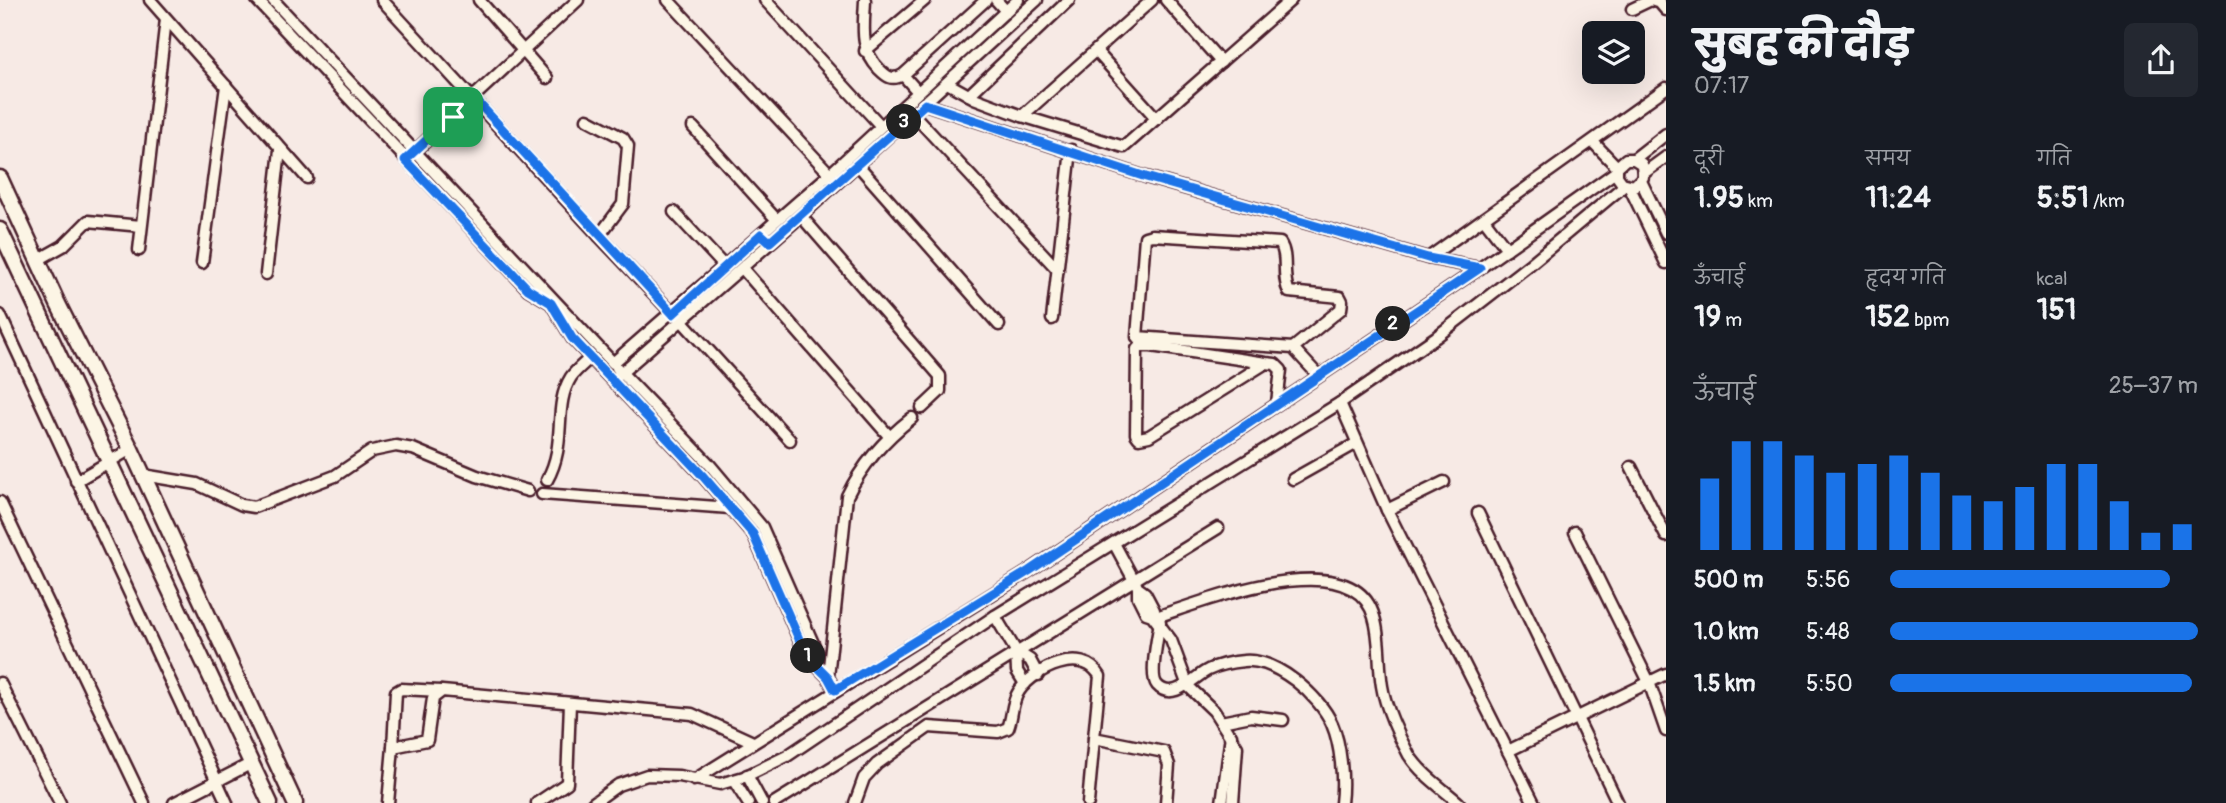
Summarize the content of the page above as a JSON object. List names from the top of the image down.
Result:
{
  "page": {
    "heading": ["सुबह की दौड़", "07:17"],
    "pins": ["3", "2", "1"],
    "stats": [
      ["दूरी", "1.95 km"],
      ["समय", "11:24"],
      ["गति", "5:51 /km"],
      ["ऊँचाई", "19 m"],
      ["हृदय गति", "152 bpm"],
      ["kcal", "151"]
    ],
    "chart": ["ऊँचाई", "25–37 m"],
    "list": [
      {
        "name": "500 m",
        "note": "5:56"
      },
      {
        "name": "1.0 km",
        "note": "5:48"
      },
      {
        "name": "1.5 km",
        "note": "5:50"
      }
    ]
  }
}
